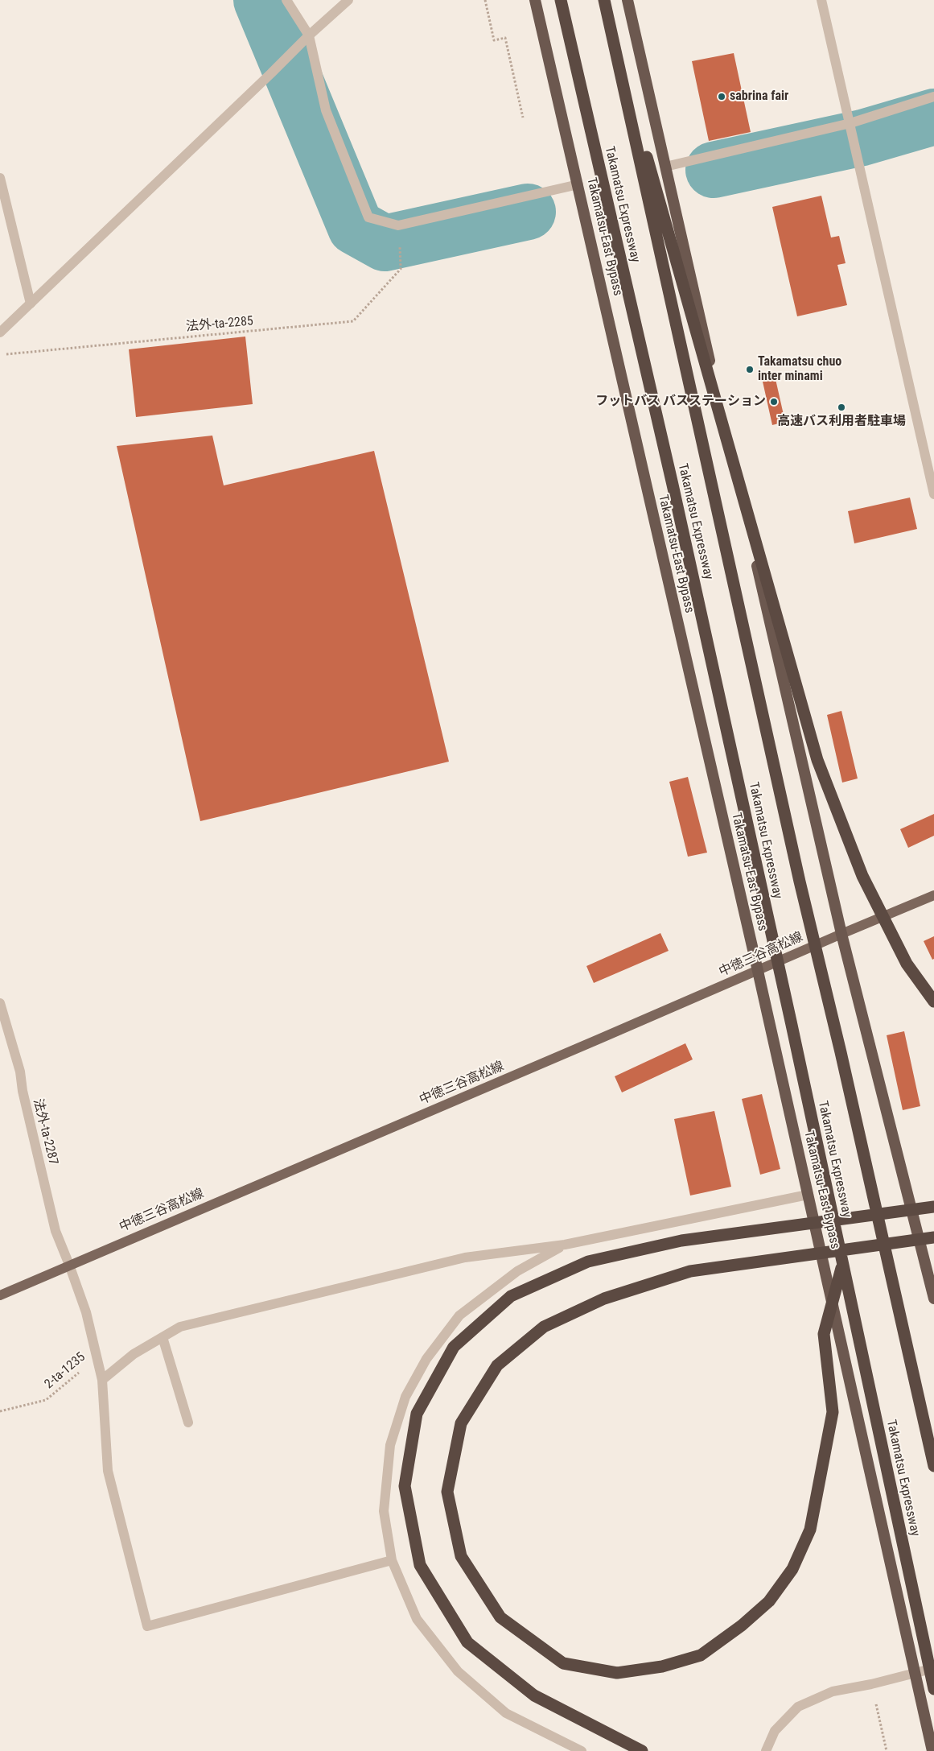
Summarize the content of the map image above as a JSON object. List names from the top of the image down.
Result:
{
  "streets": {
    "highway": ["Takamatsu Expressway", "Takamatsu-East Bypass"],
    "main road": ["中徳三谷高松線"],
    "street": ["法外-ta-2287"],
    "path": ["法外-ta-2285", "2-ta-1235"]
  },
  "crossings": [
    ["Takamatsu-East Bypass", "中徳三谷高松線"],
    ["中徳三谷高松線", "法外-ta-2287"],
    ["法外-ta-2287", "2-ta-1235"]
  ],
  "places": [
    "sabrina fair",
    "Takamatsu chuo inter minami",
    "フットバス バスステーション",
    "高速バス利用者駐車場"
  ]
}
